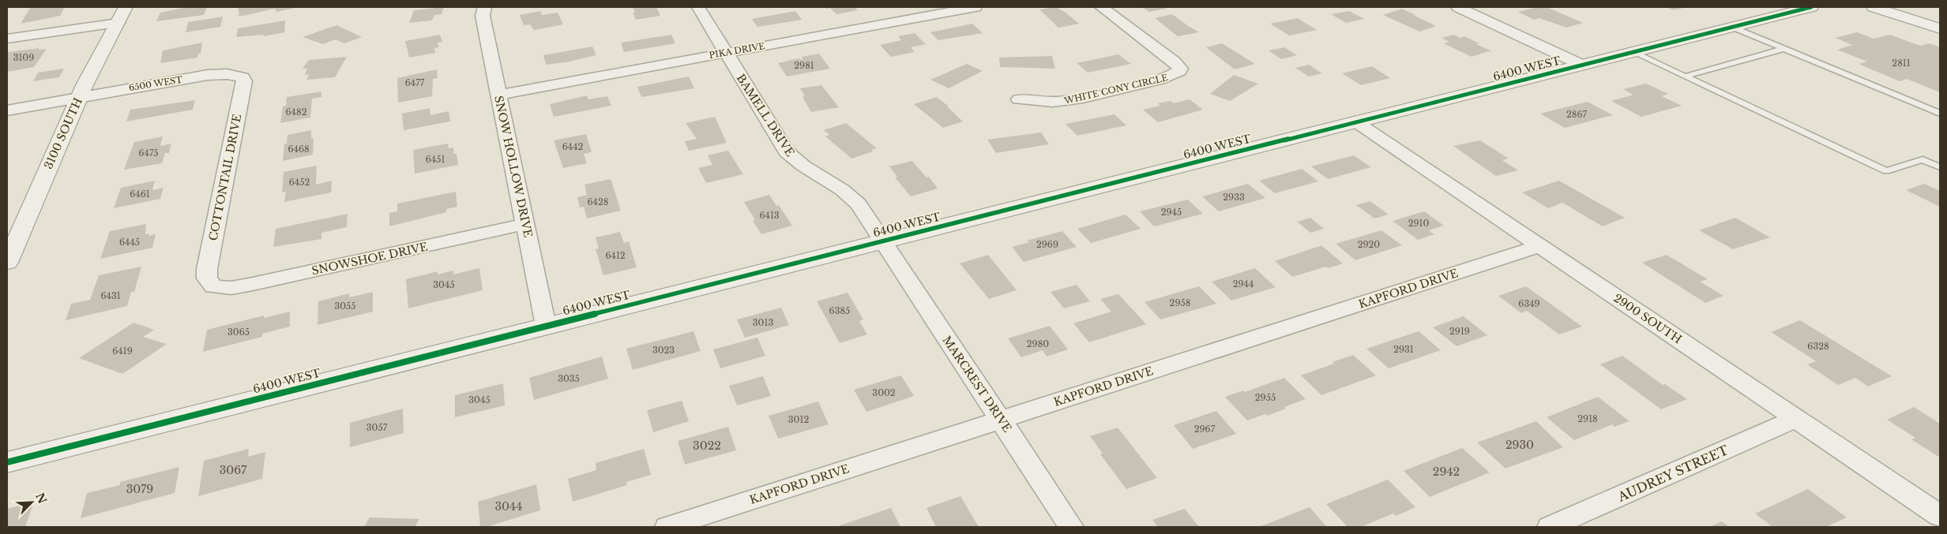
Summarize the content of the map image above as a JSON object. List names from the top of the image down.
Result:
{
  "streets": {
    "street": [
      "PIKA DRIVE",
      "6400 WEST",
      "6500 WEST",
      "WHITE CONY CIRCLE",
      "BAMELL DRIVE",
      "3100 SOUTH",
      "SNOW HOLLOW DRIVE",
      "COTTONTAIL DRIVE",
      "SNOWSHOE DRIVE",
      "KAPFORD DRIVE",
      "2900 SOUTH",
      "MARCREST DRIVE",
      "AUDREY STREET"
    ]
  },
  "crossings": [
    ["PIKA DRIVE", "BAMELL DRIVE"],
    ["PIKA DRIVE", "SNOW HOLLOW DRIVE"],
    ["6400 WEST", "BAMELL DRIVE"],
    ["6400 WEST", "SNOW HOLLOW DRIVE"],
    ["6400 WEST", "2900 SOUTH"],
    ["6400 WEST", "MARCREST DRIVE"],
    ["6500 WEST", "3100 SOUTH"],
    ["6500 WEST", "COTTONTAIL DRIVE"],
    ["BAMELL DRIVE", "MARCREST DRIVE"],
    ["SNOW HOLLOW DRIVE", "SNOWSHOE DRIVE"],
    ["COTTONTAIL DRIVE", "SNOWSHOE DRIVE"],
    ["KAPFORD DRIVE", "2900 SOUTH"],
    ["KAPFORD DRIVE", "MARCREST DRIVE"],
    ["2900 SOUTH", "AUDREY STREET"]
  ],
  "house_numbers": [
    "3109",
    "2811",
    "2981",
    "6477",
    "6482",
    "2867",
    "6442",
    "6468",
    "6475",
    "6451",
    "6452",
    "6461",
    "2933",
    "6428",
    "2945",
    "6413",
    "2910",
    "6445",
    "2969",
    "2920",
    "6412",
    "2944",
    "3045",
    "6431",
    "2958",
    "6349",
    "3055",
    "6385",
    "3013",
    "2919",
    "3065",
    "2980",
    "6328",
    "2931",
    "3023",
    "6419",
    "3035",
    "3002",
    "2955",
    "3045",
    "2918",
    "3012",
    "3057",
    "2967",
    "2930",
    "3022",
    "3067",
    "2942",
    "3079",
    "3044"
  ],
  "north": "top right"
}
